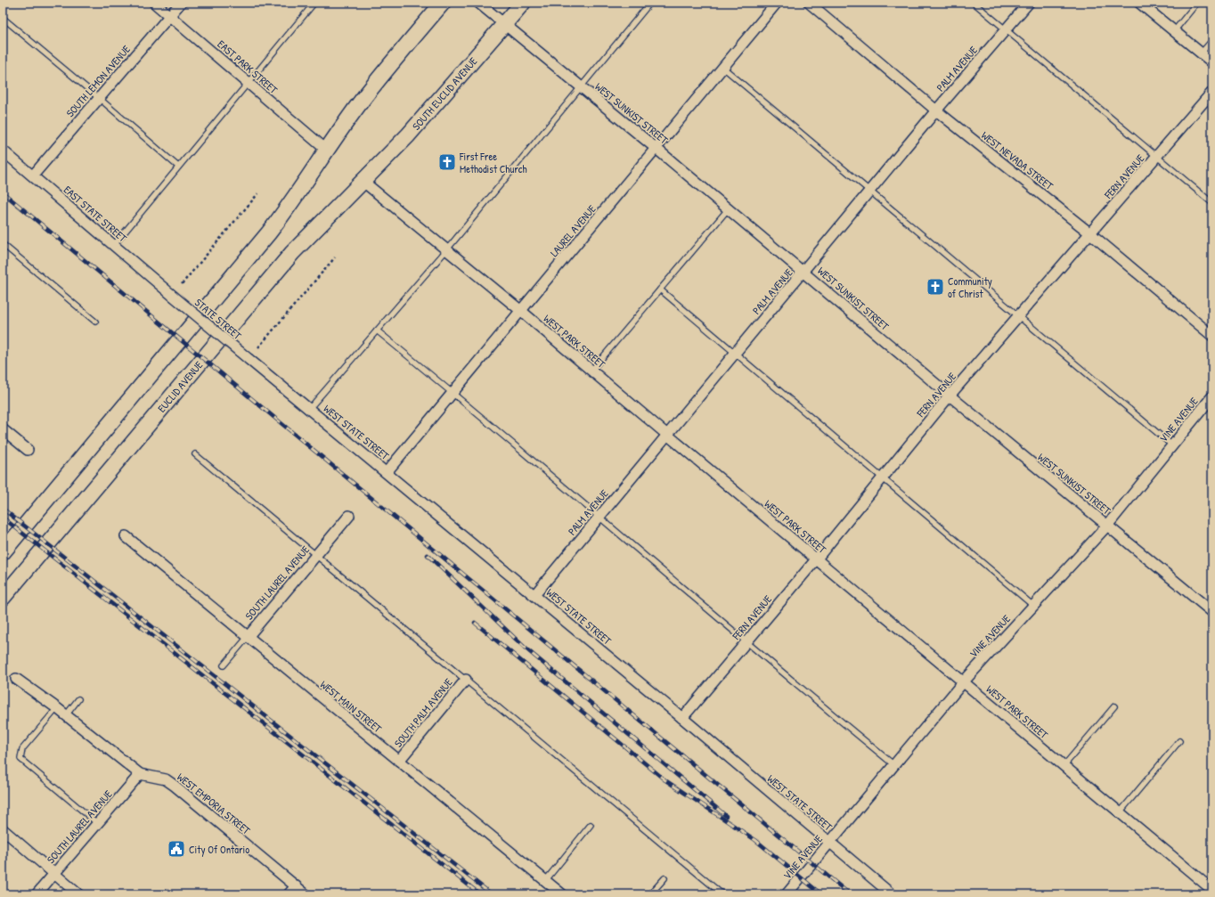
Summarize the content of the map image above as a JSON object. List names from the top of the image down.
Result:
{
  "streets": {
    "main road": ["SOUTH EUCLID AVENUE", "EUCLID AVENUE"],
    "street": [
      "EAST PARK STREET",
      "PALM AVENUE",
      "SOUTH LEMON AVENUE",
      "WEST SUNKIST STREET",
      "WEST NEVADA STREET",
      "FERN AVENUE",
      "EAST STATE STREET",
      "LAUREL AVENUE",
      "STATE STREET",
      "WEST PARK STREET",
      "VINE AVENUE",
      "WEST STATE STREET",
      "SOUTH LAUREL AVENUE",
      "WEST MAIN STREET",
      "SOUTH PALM AVENUE",
      "WEST EMPORIA STREET"
    ]
  },
  "crossings": [
    ["EAST PARK STREET", "SOUTH LEMON AVENUE"],
    ["PALM AVENUE", "WEST SUNKIST STREET"],
    ["PALM AVENUE", "WEST NEVADA STREET"],
    ["PALM AVENUE", "WEST PARK STREET"],
    ["PALM AVENUE", "WEST STATE STREET"],
    ["SOUTH LEMON AVENUE", "EAST STATE STREET"],
    ["SOUTH EUCLID AVENUE", "WEST SUNKIST STREET"],
    ["SOUTH EUCLID AVENUE", "WEST PARK STREET"],
    ["SOUTH EUCLID AVENUE", "EUCLID AVENUE"],
    ["WEST SUNKIST STREET", "FERN AVENUE"],
    ["WEST SUNKIST STREET", "LAUREL AVENUE"],
    ["WEST SUNKIST STREET", "VINE AVENUE"],
    ["WEST NEVADA STREET", "FERN AVENUE"],
    ["FERN AVENUE", "WEST PARK STREET"],
    ["FERN AVENUE", "WEST STATE STREET"],
    ["EAST STATE STREET", "STATE STREET"],
    ["LAUREL AVENUE", "WEST PARK STREET"],
    ["LAUREL AVENUE", "WEST STATE STREET"],
    ["STATE STREET", "WEST STATE STREET"],
    ["WEST PARK STREET", "EUCLID AVENUE"],
    ["WEST PARK STREET", "VINE AVENUE"],
    ["VINE AVENUE", "WEST STATE STREET"],
    ["SOUTH LAUREL AVENUE", "WEST MAIN STREET"],
    ["SOUTH LAUREL AVENUE", "WEST EMPORIA STREET"],
    ["WEST MAIN STREET", "SOUTH PALM AVENUE"]
  ],
  "places": {
    "church": ["First Free Methodist Church", "Community of Christ"],
    "public building": ["City Of Ontario"]
  }
}
